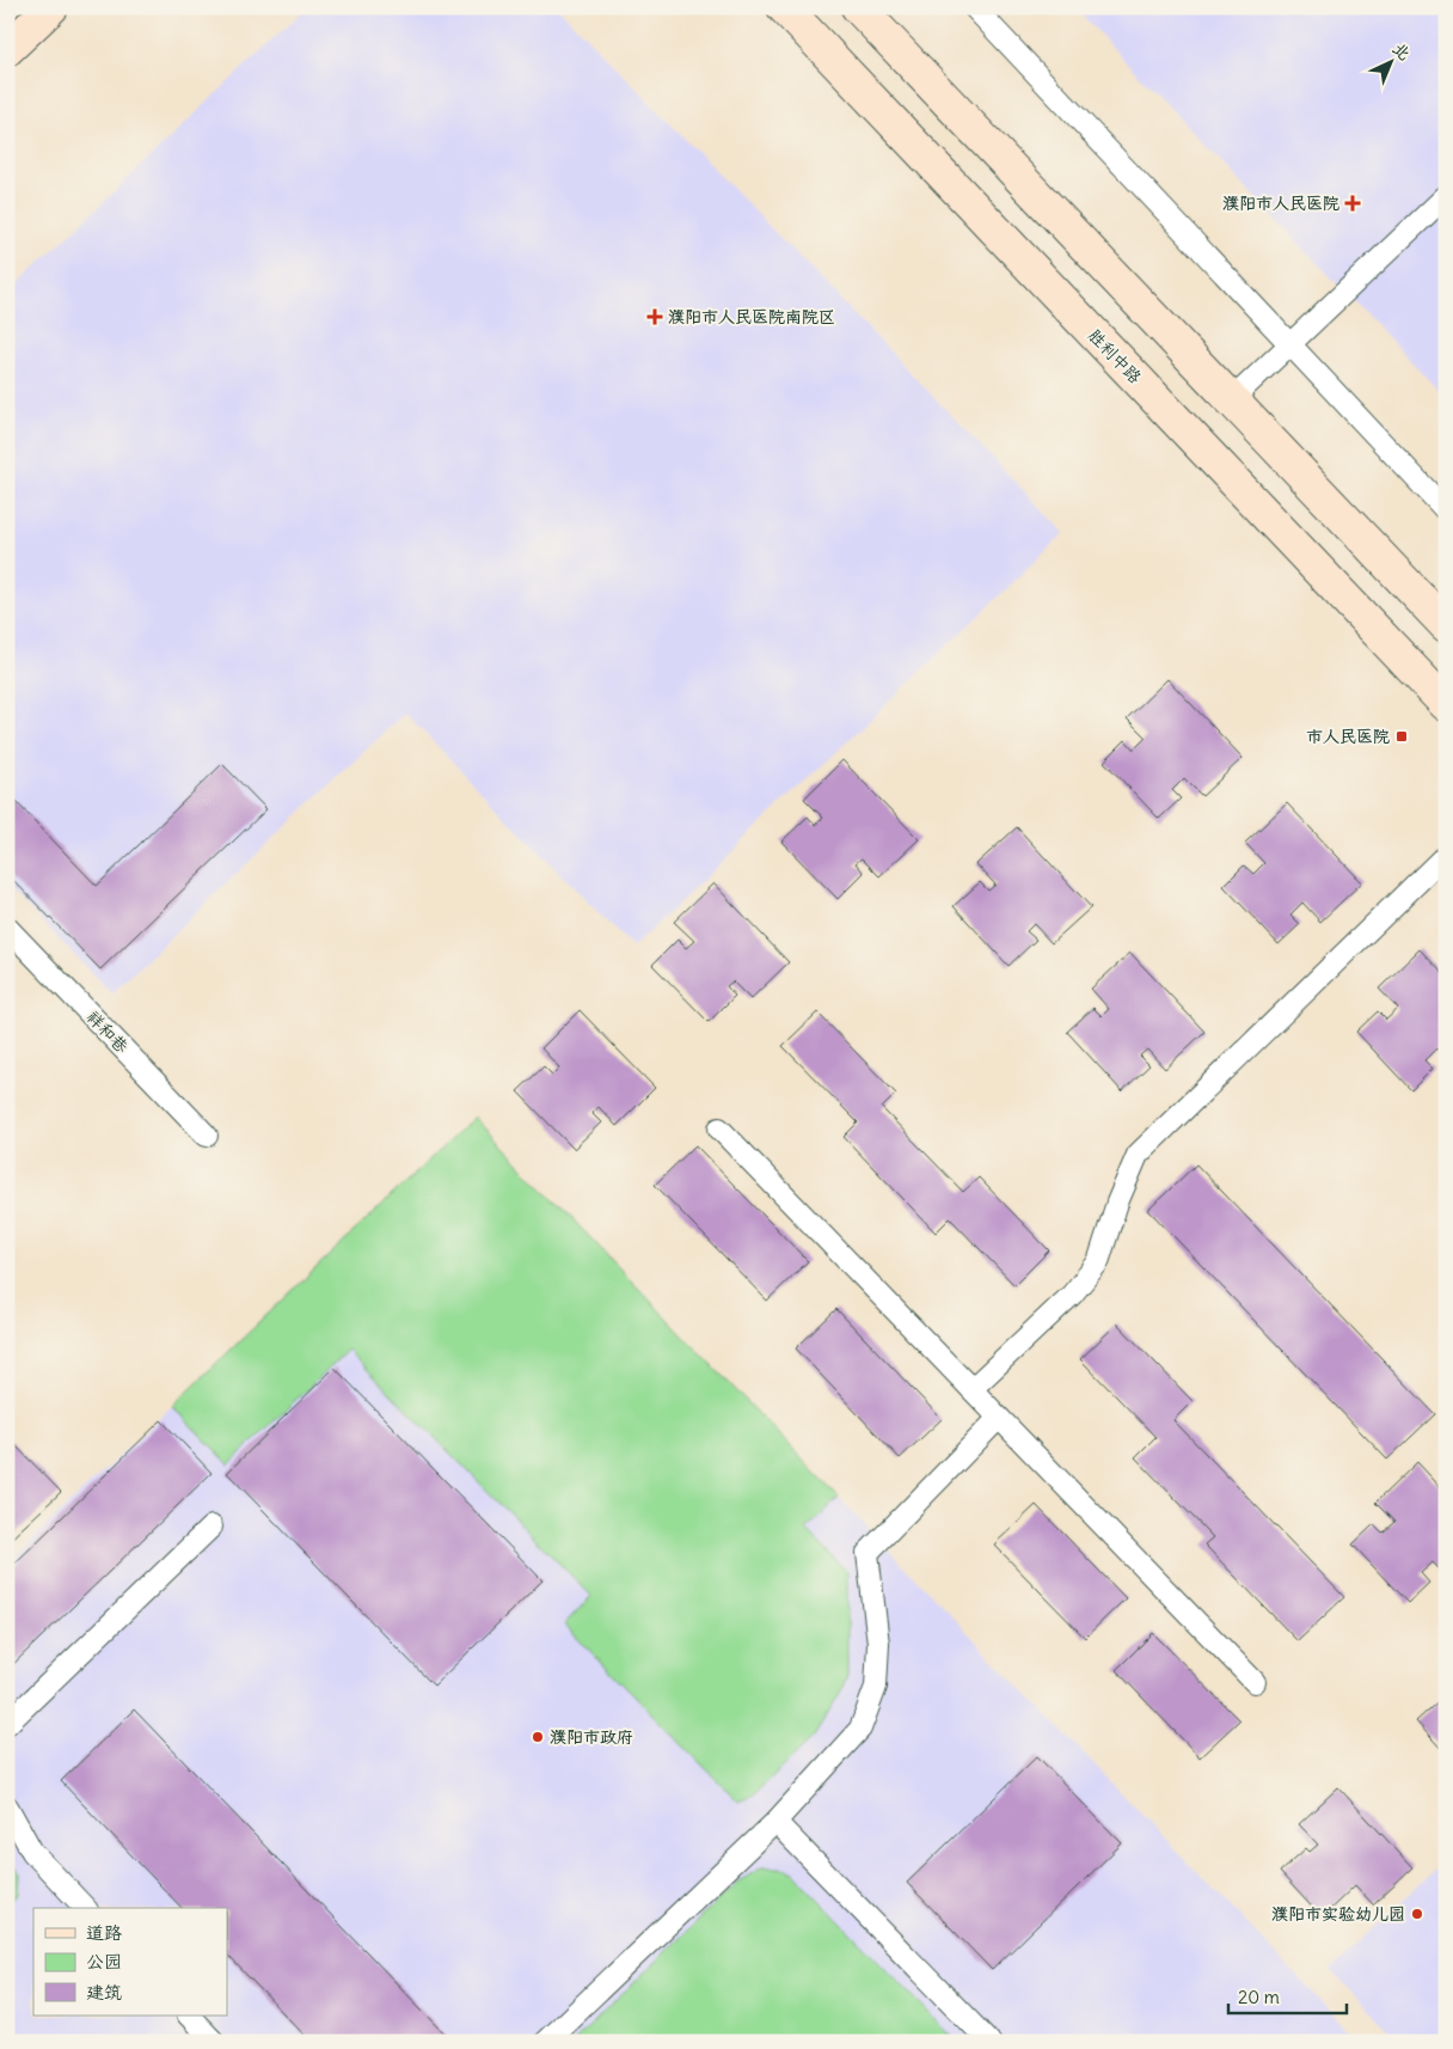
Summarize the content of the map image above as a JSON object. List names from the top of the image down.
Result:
{
  "streets": {
    "main road": ["胜利中路"],
    "lane": ["祥和巷"]
  },
  "places": {
    "health": ["濮阳市人民医院", "濮阳市人民医院南院区"],
    "transit": ["市人民医院"],
    "other": ["濮阳市政府", "濮阳市实验幼儿园"]
  },
  "legend": ["道路", "公园", "建筑"],
  "scale_bar": "20 m",
  "north": "top right"
}
